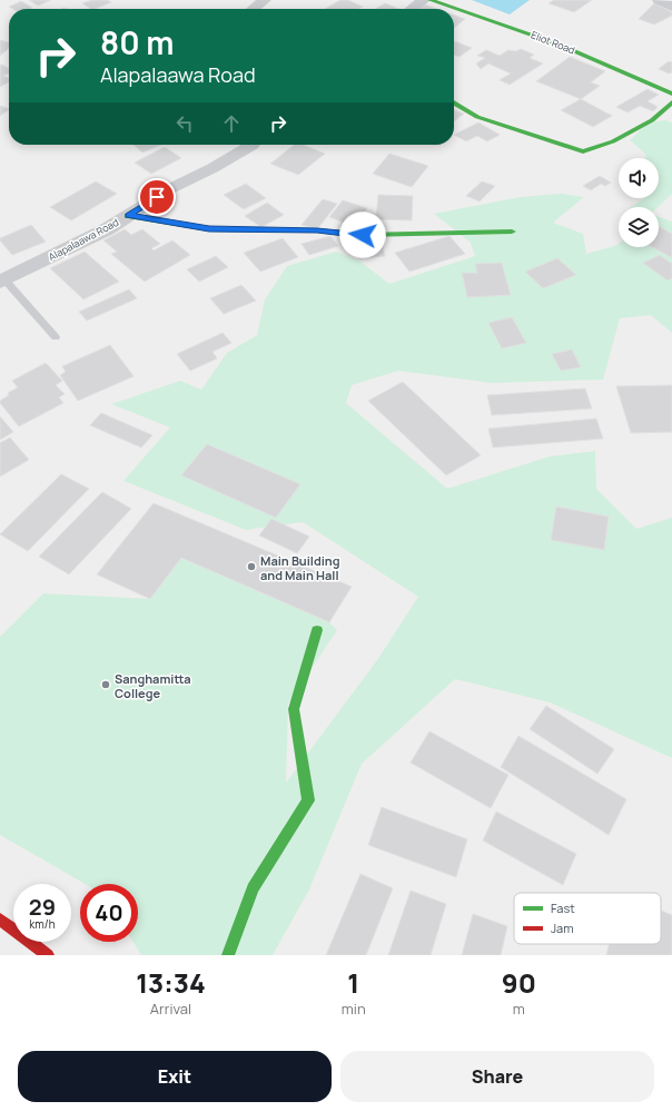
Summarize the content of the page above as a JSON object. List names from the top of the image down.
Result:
{
  "streets": {
    "street": ["Eliot Road", "Alapalaawa Road"]
  },
  "places": ["Main Building and Main Hall", "Sanghamitta College"],
  "legend": ["Fast", "Jam"],
  "page": {
    "turn": ["80 m", "Alapalaawa Road"],
    "speed": "29 km/h",
    "limit": "40",
    "eta": [
      "13:34",
      "Arrival",
      "1",
      "min",
      "90",
      "m"
    ],
    "buttons": ["Exit", "Share"]
  }
}
